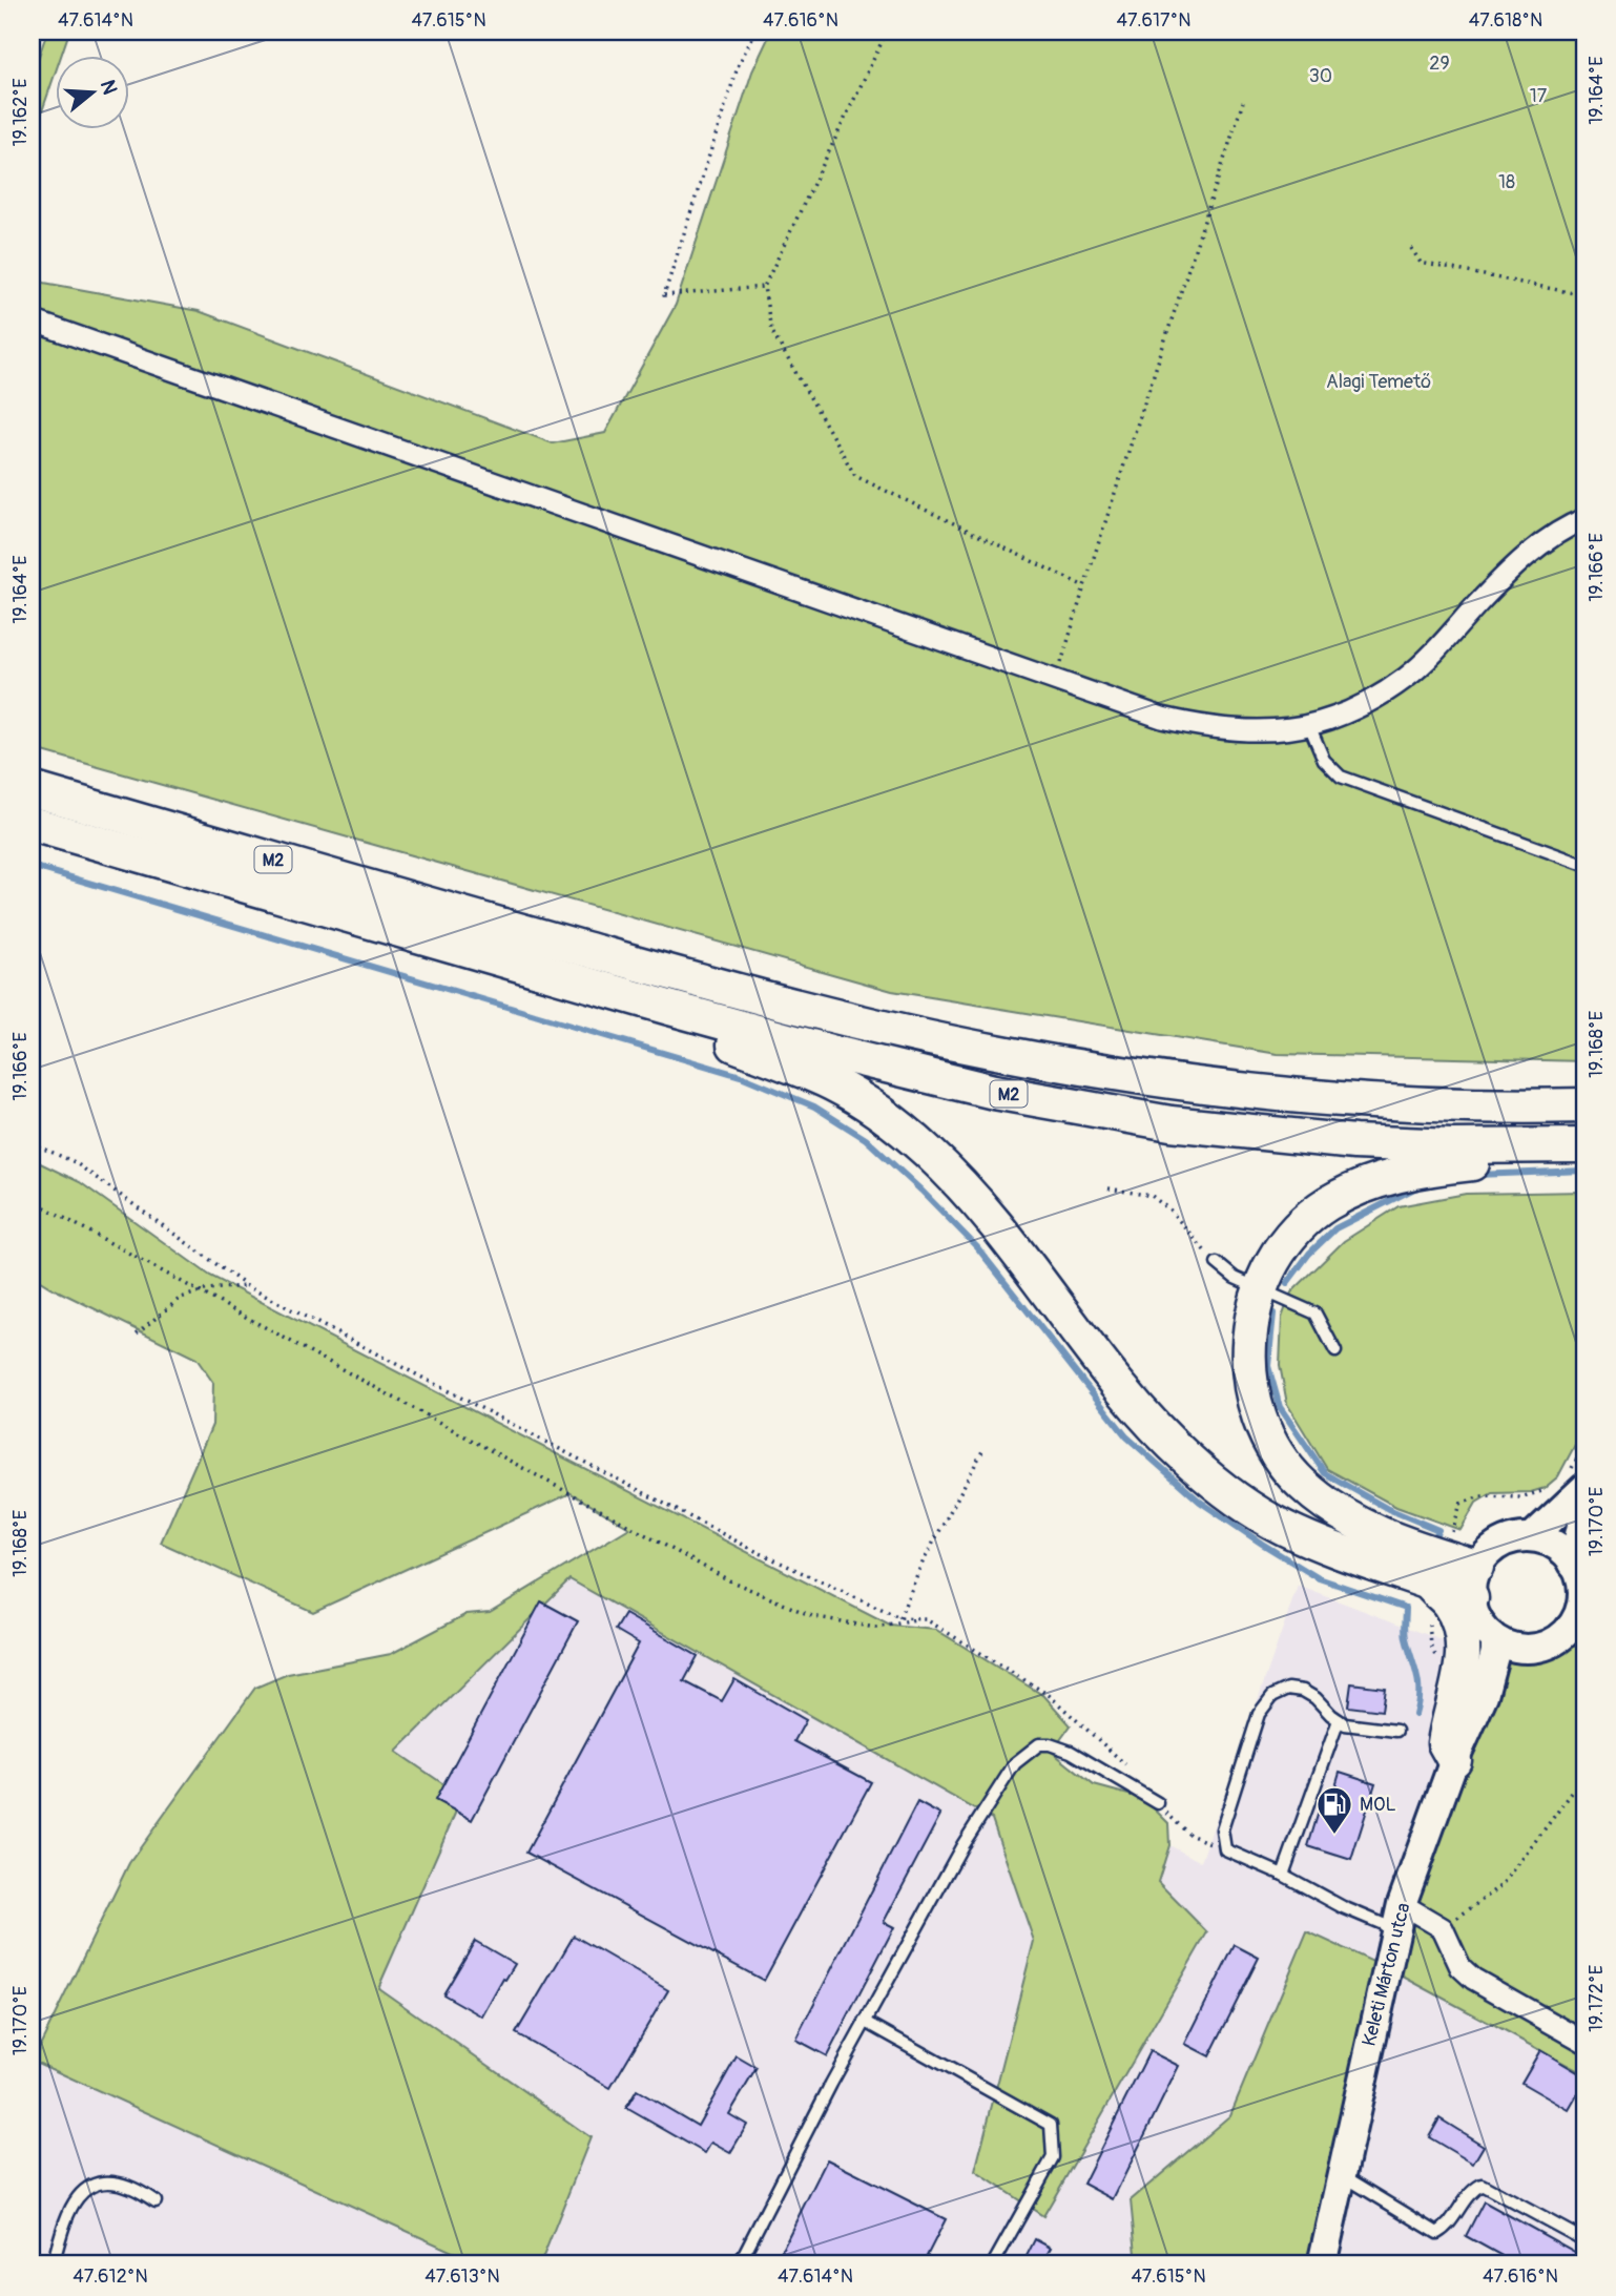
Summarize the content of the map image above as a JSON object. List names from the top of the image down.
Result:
{
  "streets": {
    "highway": ["M2"],
    "main road": ["Keleti Márton utca"]
  },
  "parks": [
    "29",
    "30",
    "17",
    "18",
    "Alagi Temető"
  ],
  "places": {
    "fuel station": ["MOL"]
  },
  "north": "right",
  "coordinates": [
    "47.614°N",
    "47.615°N",
    "47.616°N",
    "47.617°N",
    "47.618°N",
    "19.164°E",
    "19.162°E",
    "19.166°E",
    "19.168°E",
    "19.170°E",
    "19.172°E",
    "47.612°N",
    "47.613°N"
  ]
}
